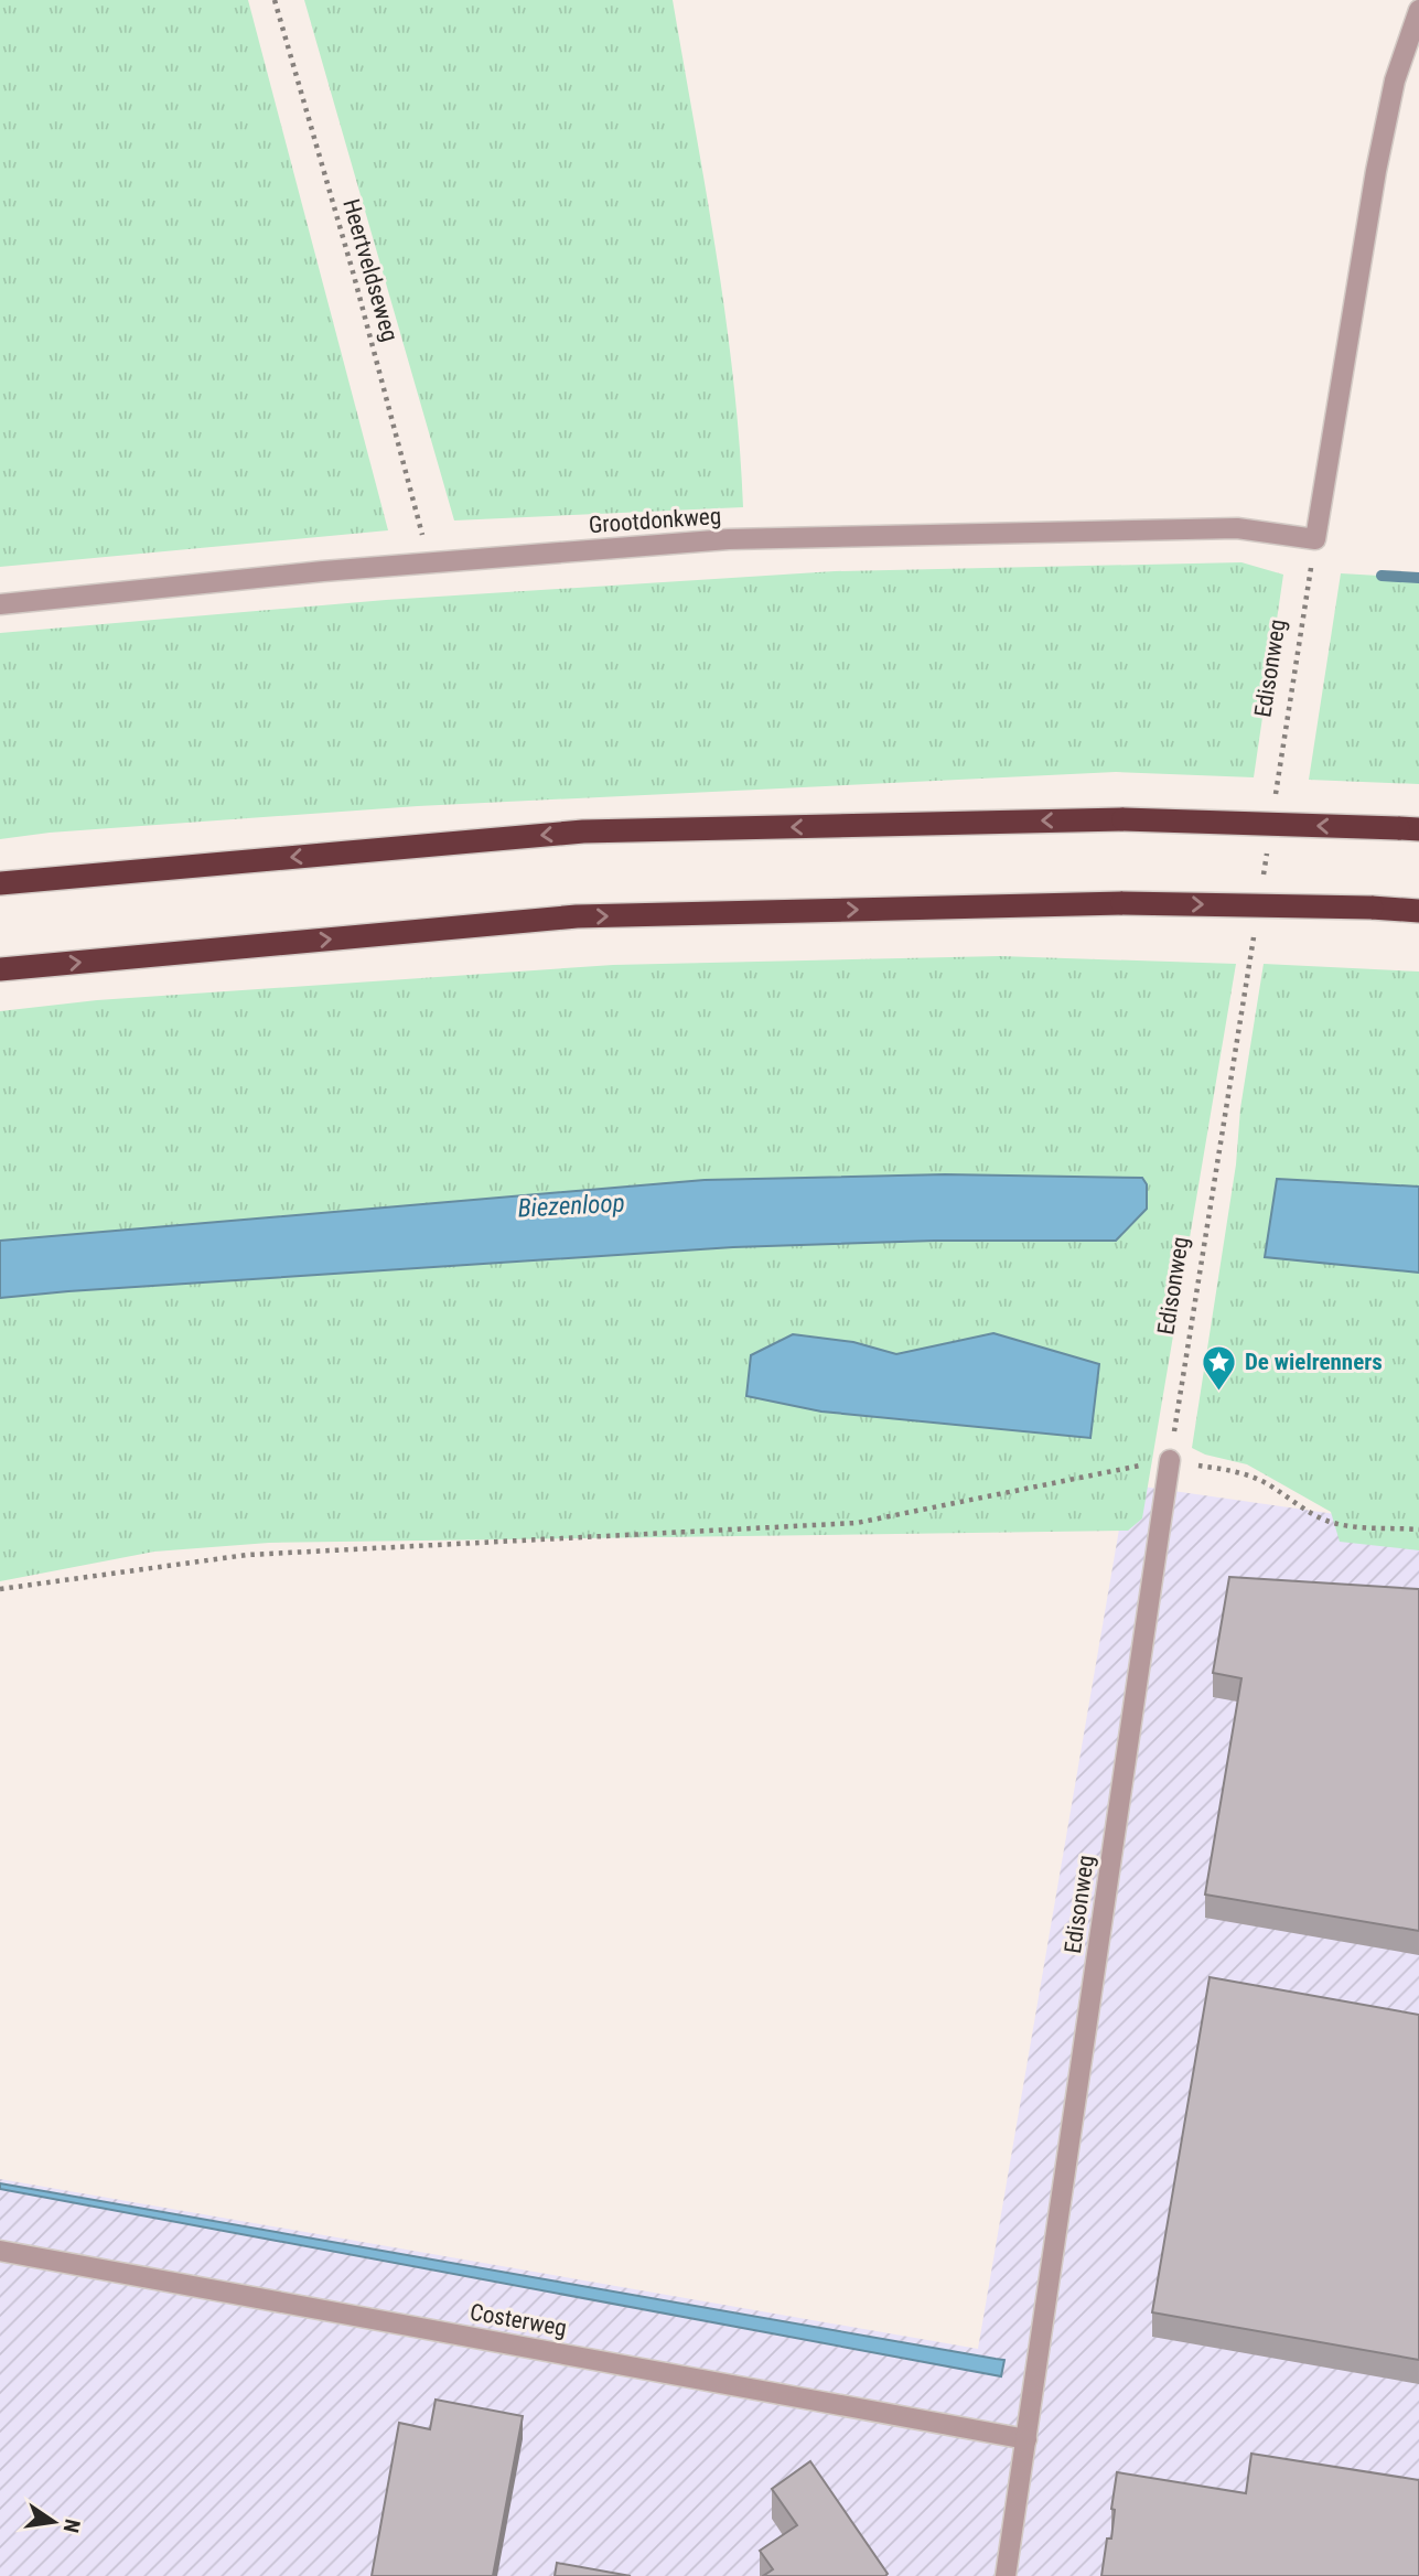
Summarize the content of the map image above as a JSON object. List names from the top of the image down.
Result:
{
  "streets": {
    "street": ["Grootdonkweg", "Edisonweg", "Costerweg"],
    "path": ["Heertveldseweg"]
  },
  "crossings": [
    ["Grootdonkweg", "Edisonweg"],
    ["Edisonweg", "Costerweg"]
  ],
  "water": ["Biezenloop"],
  "places": {
    "place": ["De wielrenners"]
  },
  "north": "right"
}
